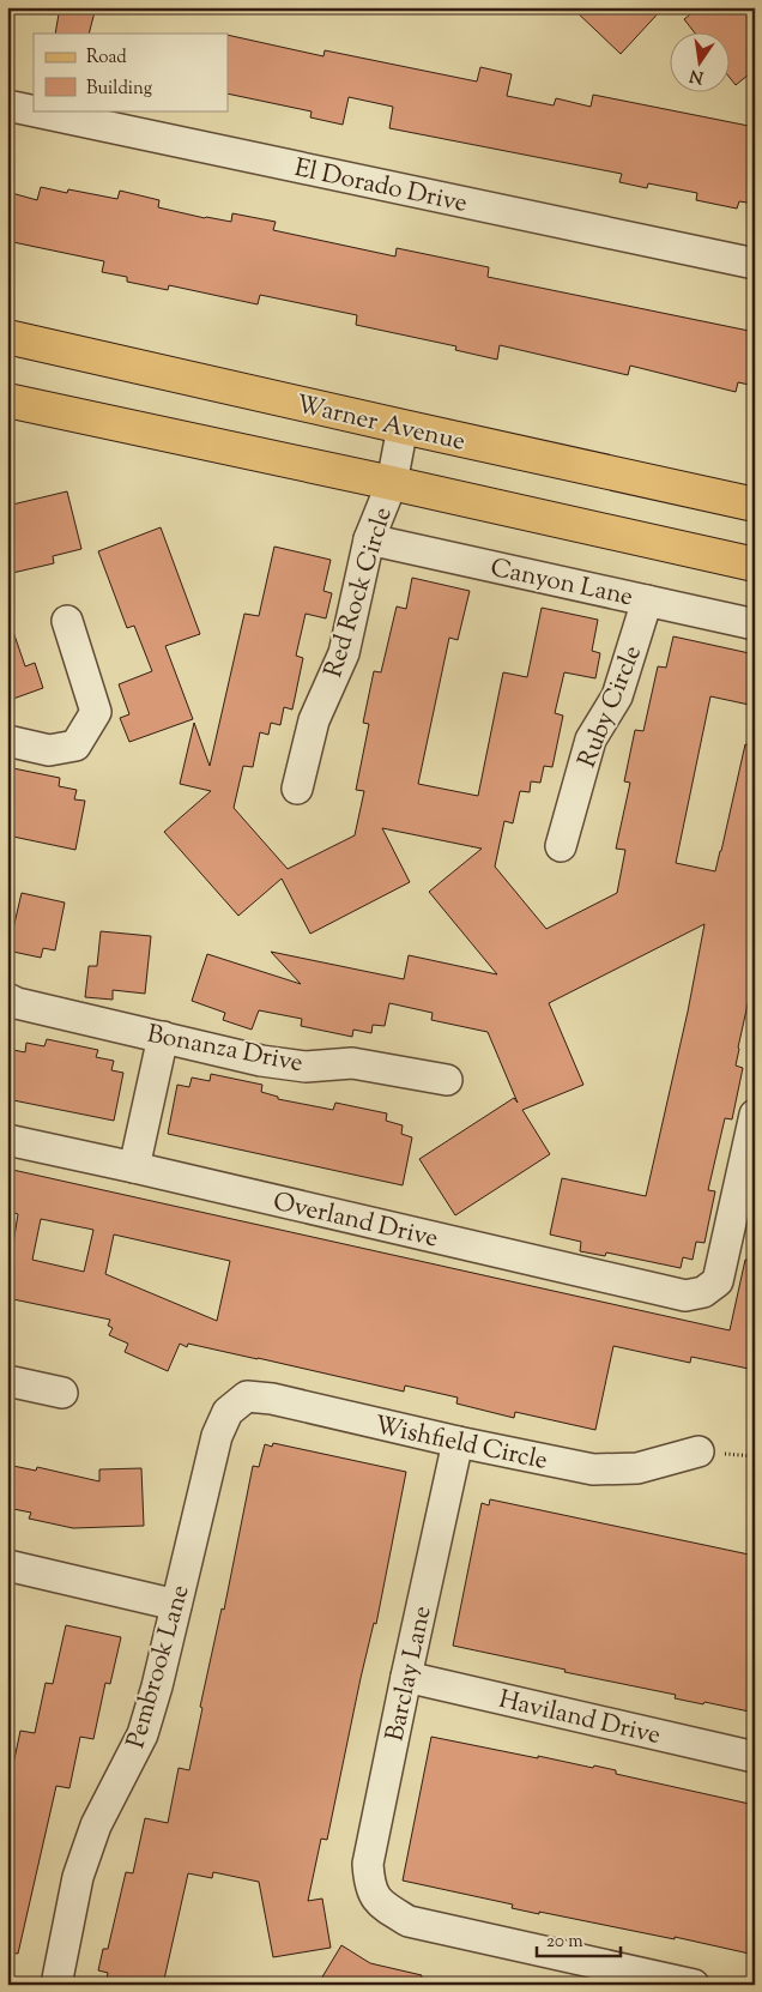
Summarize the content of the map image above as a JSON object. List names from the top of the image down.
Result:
{
  "streets": {
    "main road": ["Warner Avenue"],
    "street": [
      "El Dorado Drive",
      "Canyon Lane",
      "Red Rock Circle",
      "Ruby Circle",
      "Bonanza Drive",
      "Overland Drive",
      "Wishfield Circle",
      "Pembrook Lane",
      "Barclay Lane",
      "Haviland Drive"
    ]
  },
  "crossings": [
    ["Warner Avenue", "Red Rock Circle"],
    ["Canyon Lane", "Red Rock Circle"],
    ["Canyon Lane", "Ruby Circle"],
    ["Wishfield Circle", "Pembrook Lane"],
    ["Wishfield Circle", "Barclay Lane"],
    ["Barclay Lane", "Haviland Drive"]
  ],
  "legend": ["Road", "Building"],
  "scale_bar": "20 m",
  "north": "bottom"
}
